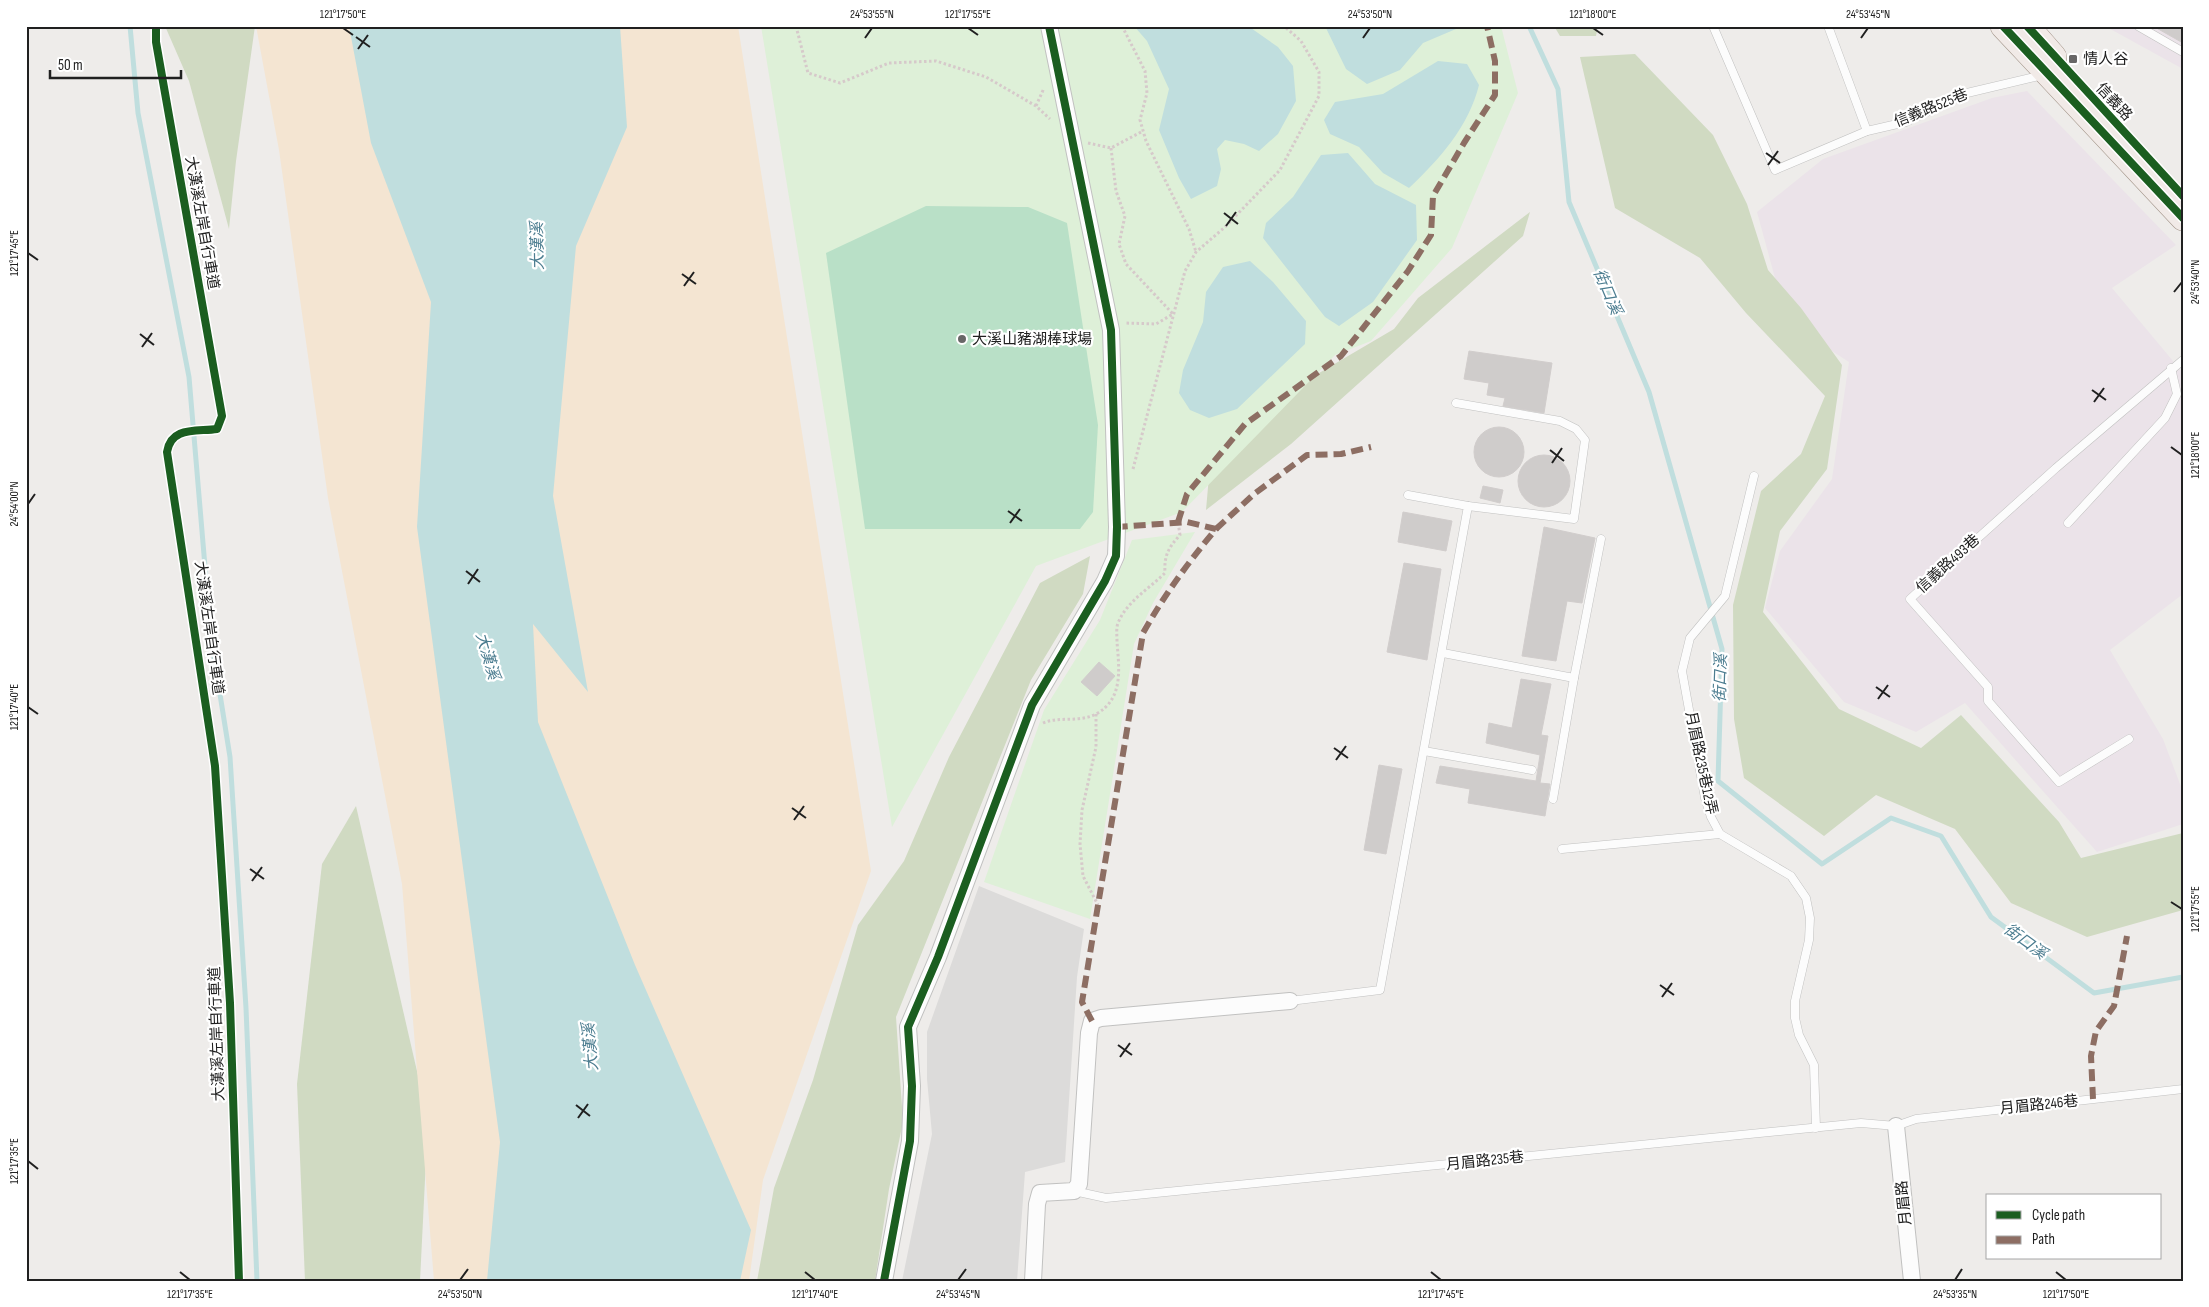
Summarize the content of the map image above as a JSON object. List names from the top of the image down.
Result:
{
  "streets": {
    "main road": ["信義路"],
    "street": ["月眉路"],
    "lane": [
      "信義路525巷",
      "信義路493巷",
      "月眉路235巷12弄",
      "月眉路246巷",
      "月眉路235巷"
    ],
    "cycle path": ["大漢溪左岸自行車道"]
  },
  "crossings": [
    ["信義路", "信義路525巷"],
    ["月眉路235巷12弄", "月眉路235巷"],
    ["月眉路246巷", "月眉路235巷"],
    ["月眉路246巷", "月眉路"],
    ["月眉路235巷", "月眉路"]
  ],
  "water": ["大漢溪", "街口溪"],
  "places": {
    "transit": ["情人谷"],
    "other": ["大溪山豬湖棒球場"]
  },
  "legend": ["Cycle path", "Path"],
  "scale_bar": "50 m",
  "coordinates": [
    "121°17'50\"E",
    "24°53'55\"N",
    "121°17'55\"E",
    "24°53'50\"N",
    "121°18'00\"E",
    "24°53'45\"N",
    "121°17'45\"E",
    "24°53'40\"N",
    "24°54'00\"N",
    "121°17'40\"E",
    "121°17'35\"E",
    "24°53'35\"N"
  ]
}
